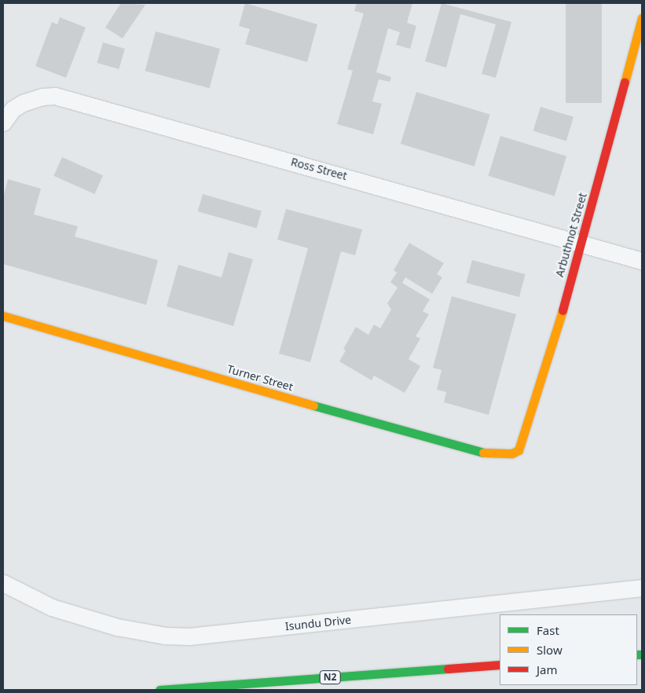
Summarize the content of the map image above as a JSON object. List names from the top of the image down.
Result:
{
  "streets": {
    "main road": ["Arbuthnot Street", "Turner Street", "N2"],
    "street": ["Ross Street", "Isundu Drive"]
  },
  "crossings": [
    ["Ross Street", "Arbuthnot Street"],
    ["Arbuthnot Street", "Turner Street"]
  ],
  "legend": ["Fast", "Slow", "Jam"]
}
